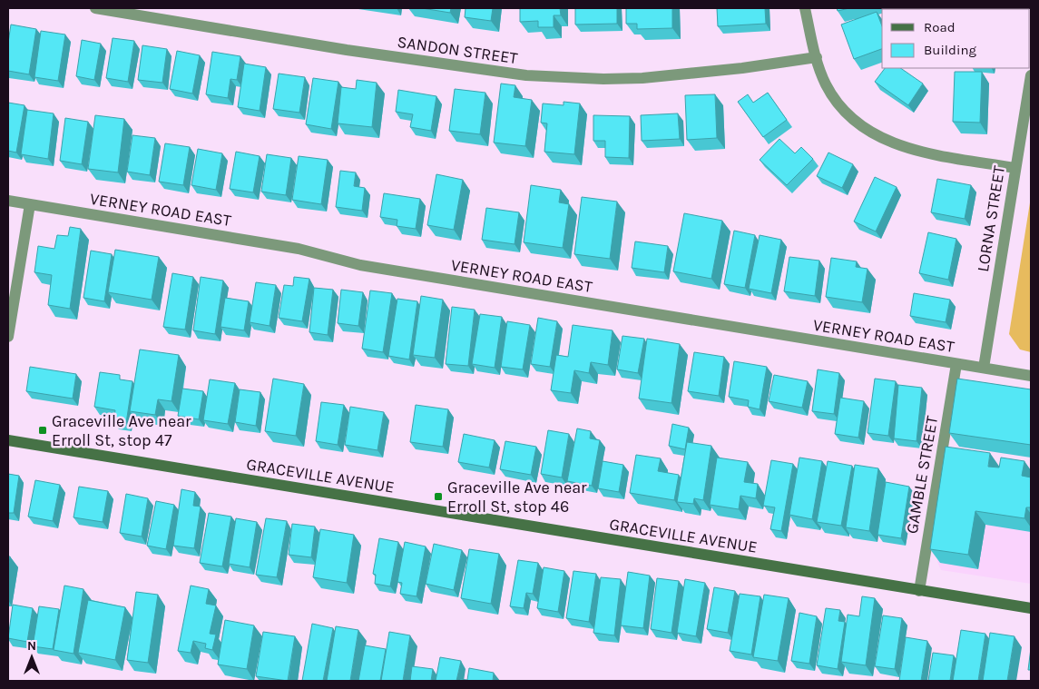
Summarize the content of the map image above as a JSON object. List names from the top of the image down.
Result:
{
  "streets": {
    "main road": ["GRACEVILLE AVENUE"],
    "street": [
      "SANDON STREET",
      "VERNEY ROAD EAST",
      "LORNA STREET",
      "GAMBLE STREET"
    ]
  },
  "crossings": [
    ["VERNEY ROAD EAST", "LORNA STREET"],
    ["VERNEY ROAD EAST", "GAMBLE STREET"],
    ["GAMBLE STREET", "GRACEVILLE AVENUE"]
  ],
  "places": {
    "transit": ["Graceville Ave near Erroll St, stop 47", "Graceville Ave near Erroll St, stop 46"]
  },
  "legend": ["Road", "Building"],
  "north": "top"
}
